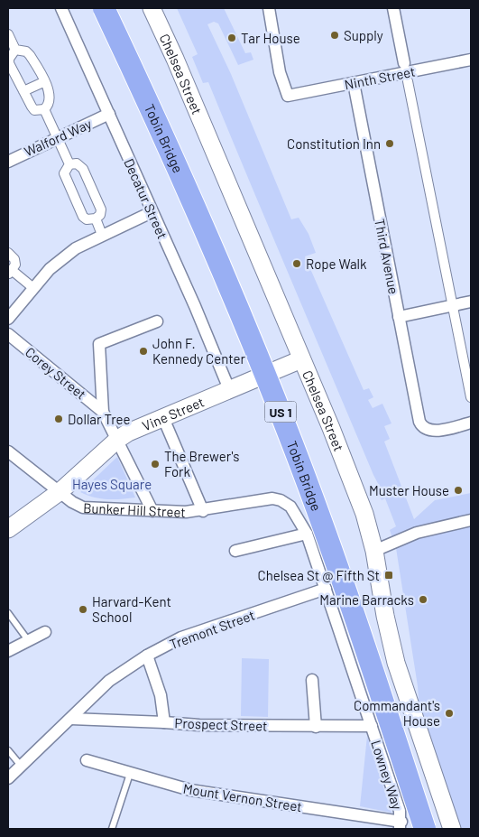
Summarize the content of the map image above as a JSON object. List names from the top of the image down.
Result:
{
  "streets": {
    "highway": ["Tobin Bridge", "US 1"],
    "main road": ["Chelsea Street", "Vine Street"],
    "street": [
      "Ninth Street",
      "Walford Way",
      "Decatur Street",
      "Third Avenue",
      "Corey Street",
      "Bunker Hill Street",
      "Tremont Street",
      "Prospect Street",
      "Lowney Way",
      "Mount Vernon Street"
    ]
  },
  "crossings": [
    ["Chelsea Street", "Vine Street"],
    ["Ninth Street", "Third Avenue"],
    ["Walford Way", "Decatur Street"],
    ["Decatur Street", "Vine Street"],
    ["Vine Street", "Bunker Hill Street"],
    ["Bunker Hill Street", "Lowney Way"],
    ["Tremont Street", "Prospect Street"],
    ["Tremont Street", "Lowney Way"],
    ["Prospect Street", "Lowney Way"],
    ["Lowney Way", "Mount Vernon Street"]
  ],
  "parks": ["Hayes Square"],
  "places": {
    "other": [
      "Supply",
      "Tar House",
      "Constitution Inn",
      "Rope Walk",
      "John F. Kennedy Center",
      "Dollar Tree",
      "The Brewer's Fork",
      "Muster House",
      "Marine Barracks",
      "Harvard-Kent School",
      "Commandant's House"
    ],
    "transit": ["Chelsea St @ Fifth St"]
  }
}
